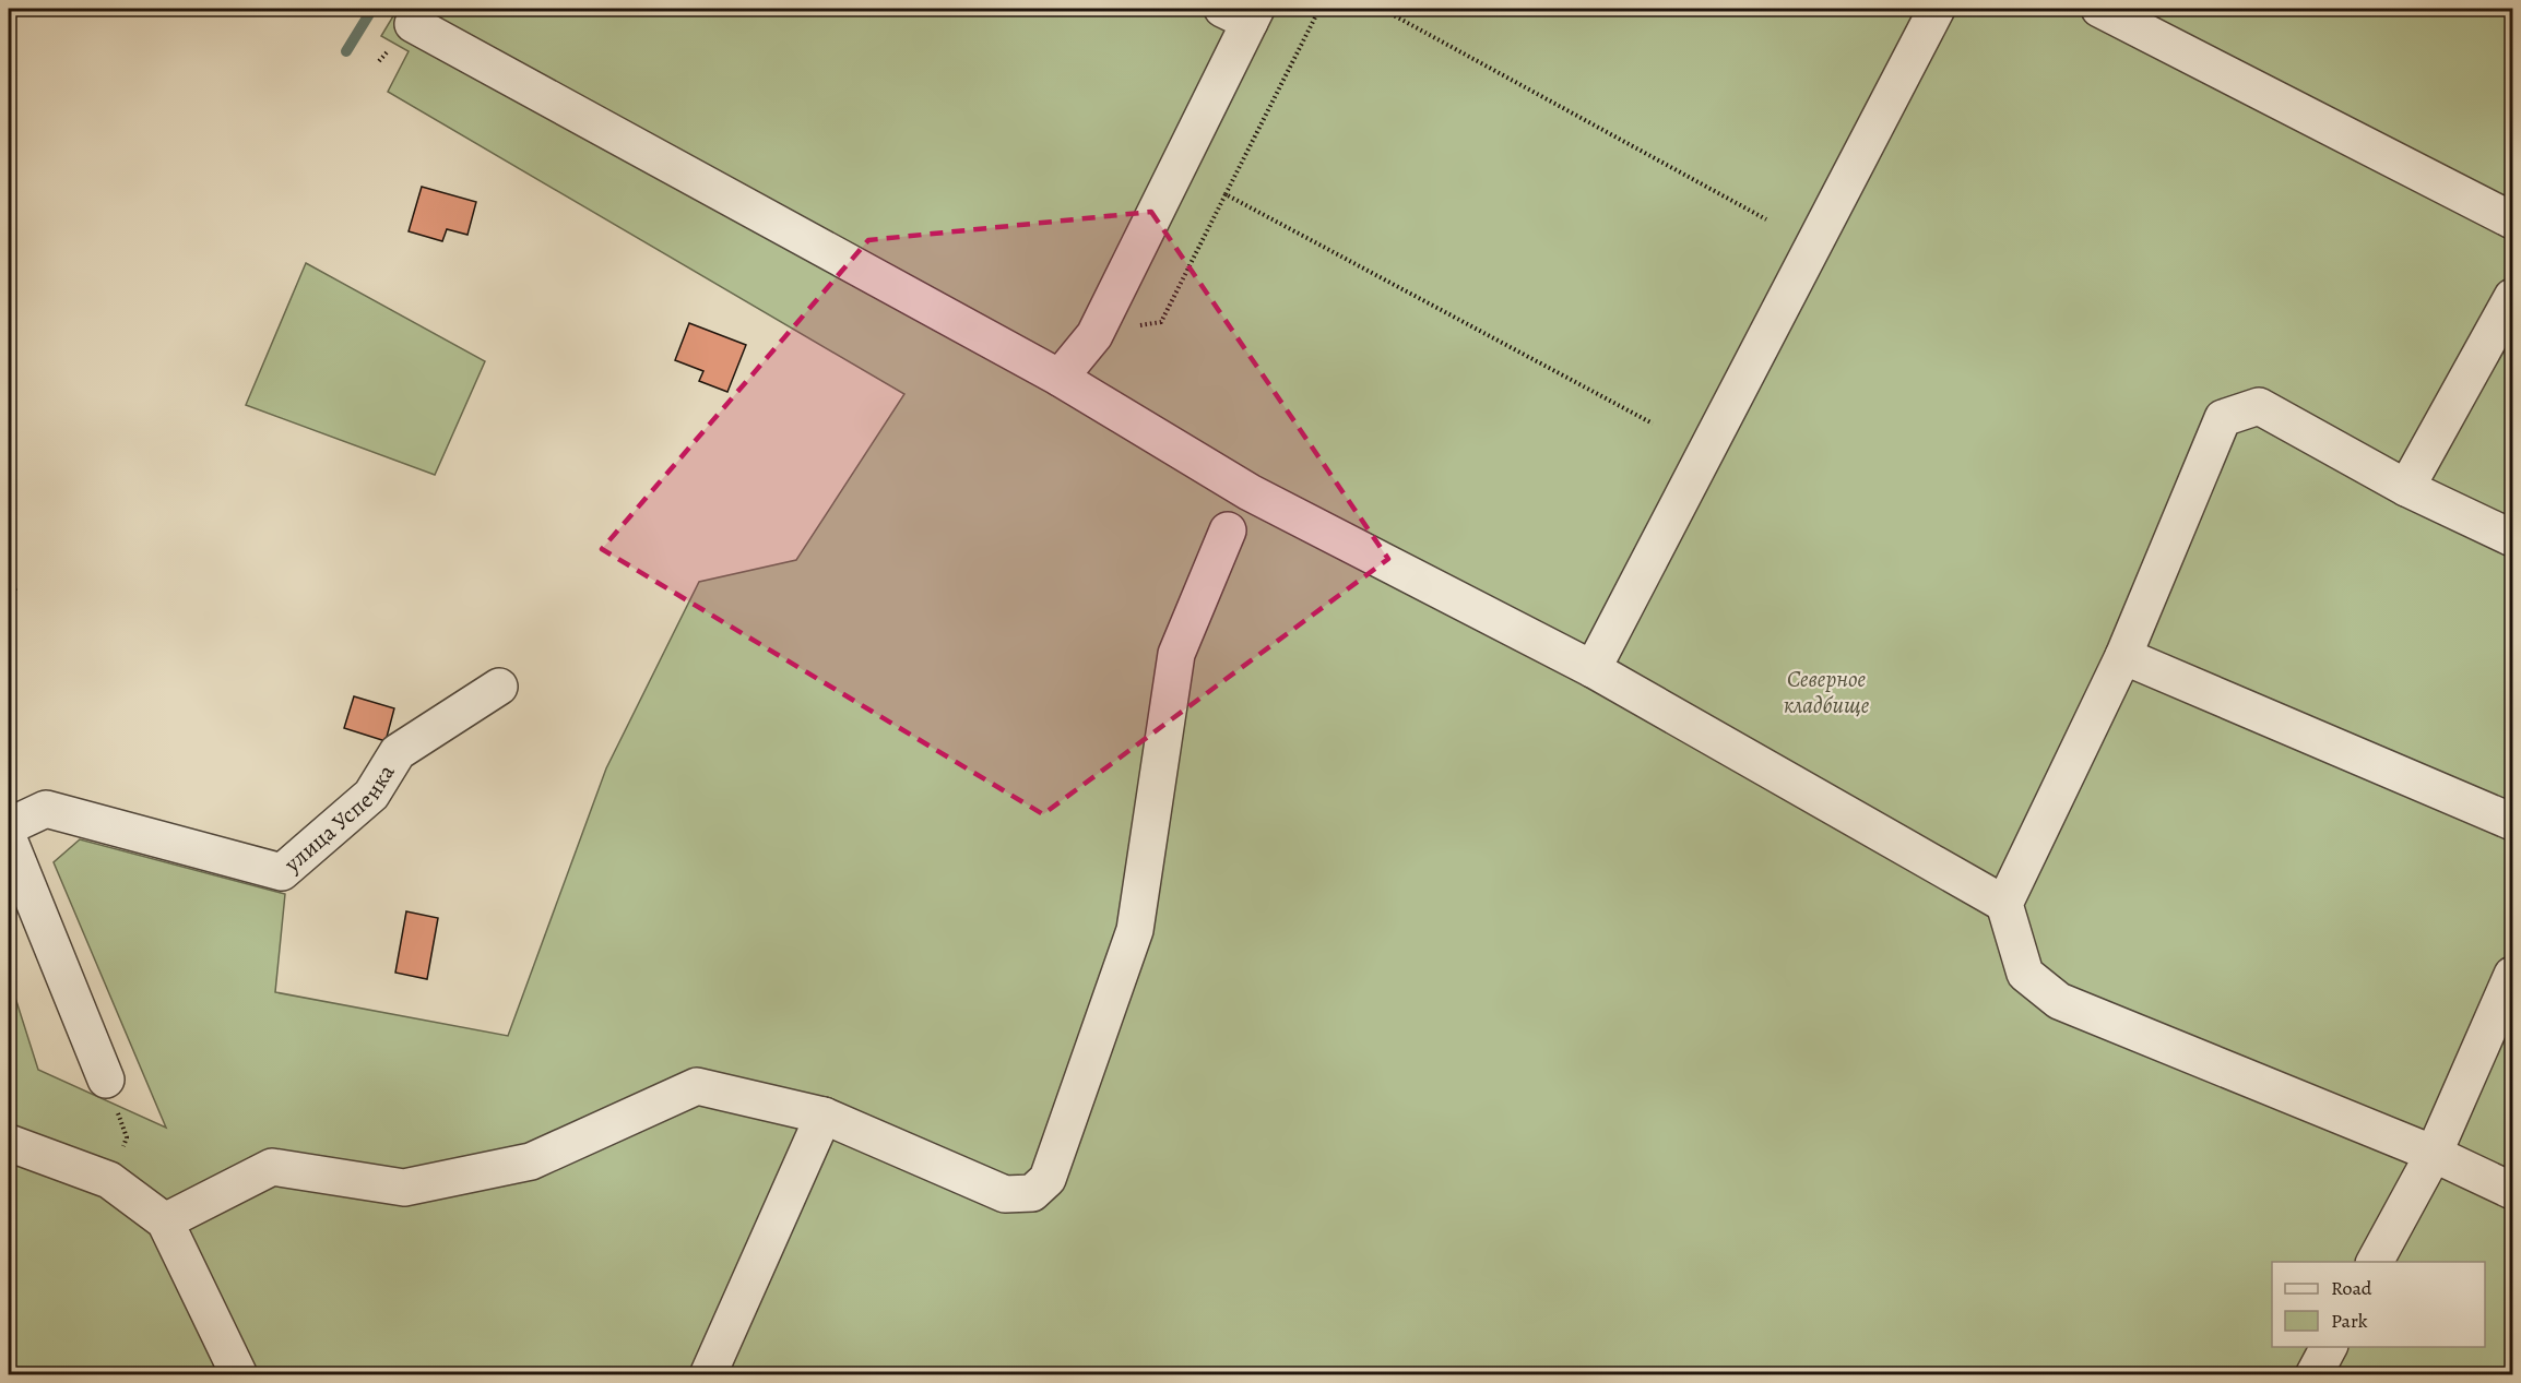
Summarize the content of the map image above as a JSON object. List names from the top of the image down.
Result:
{
  "streets": {
    "street": ["улица Успенка"]
  },
  "parks": ["Северное кладбище"],
  "legend": ["Road", "Park"]
}
